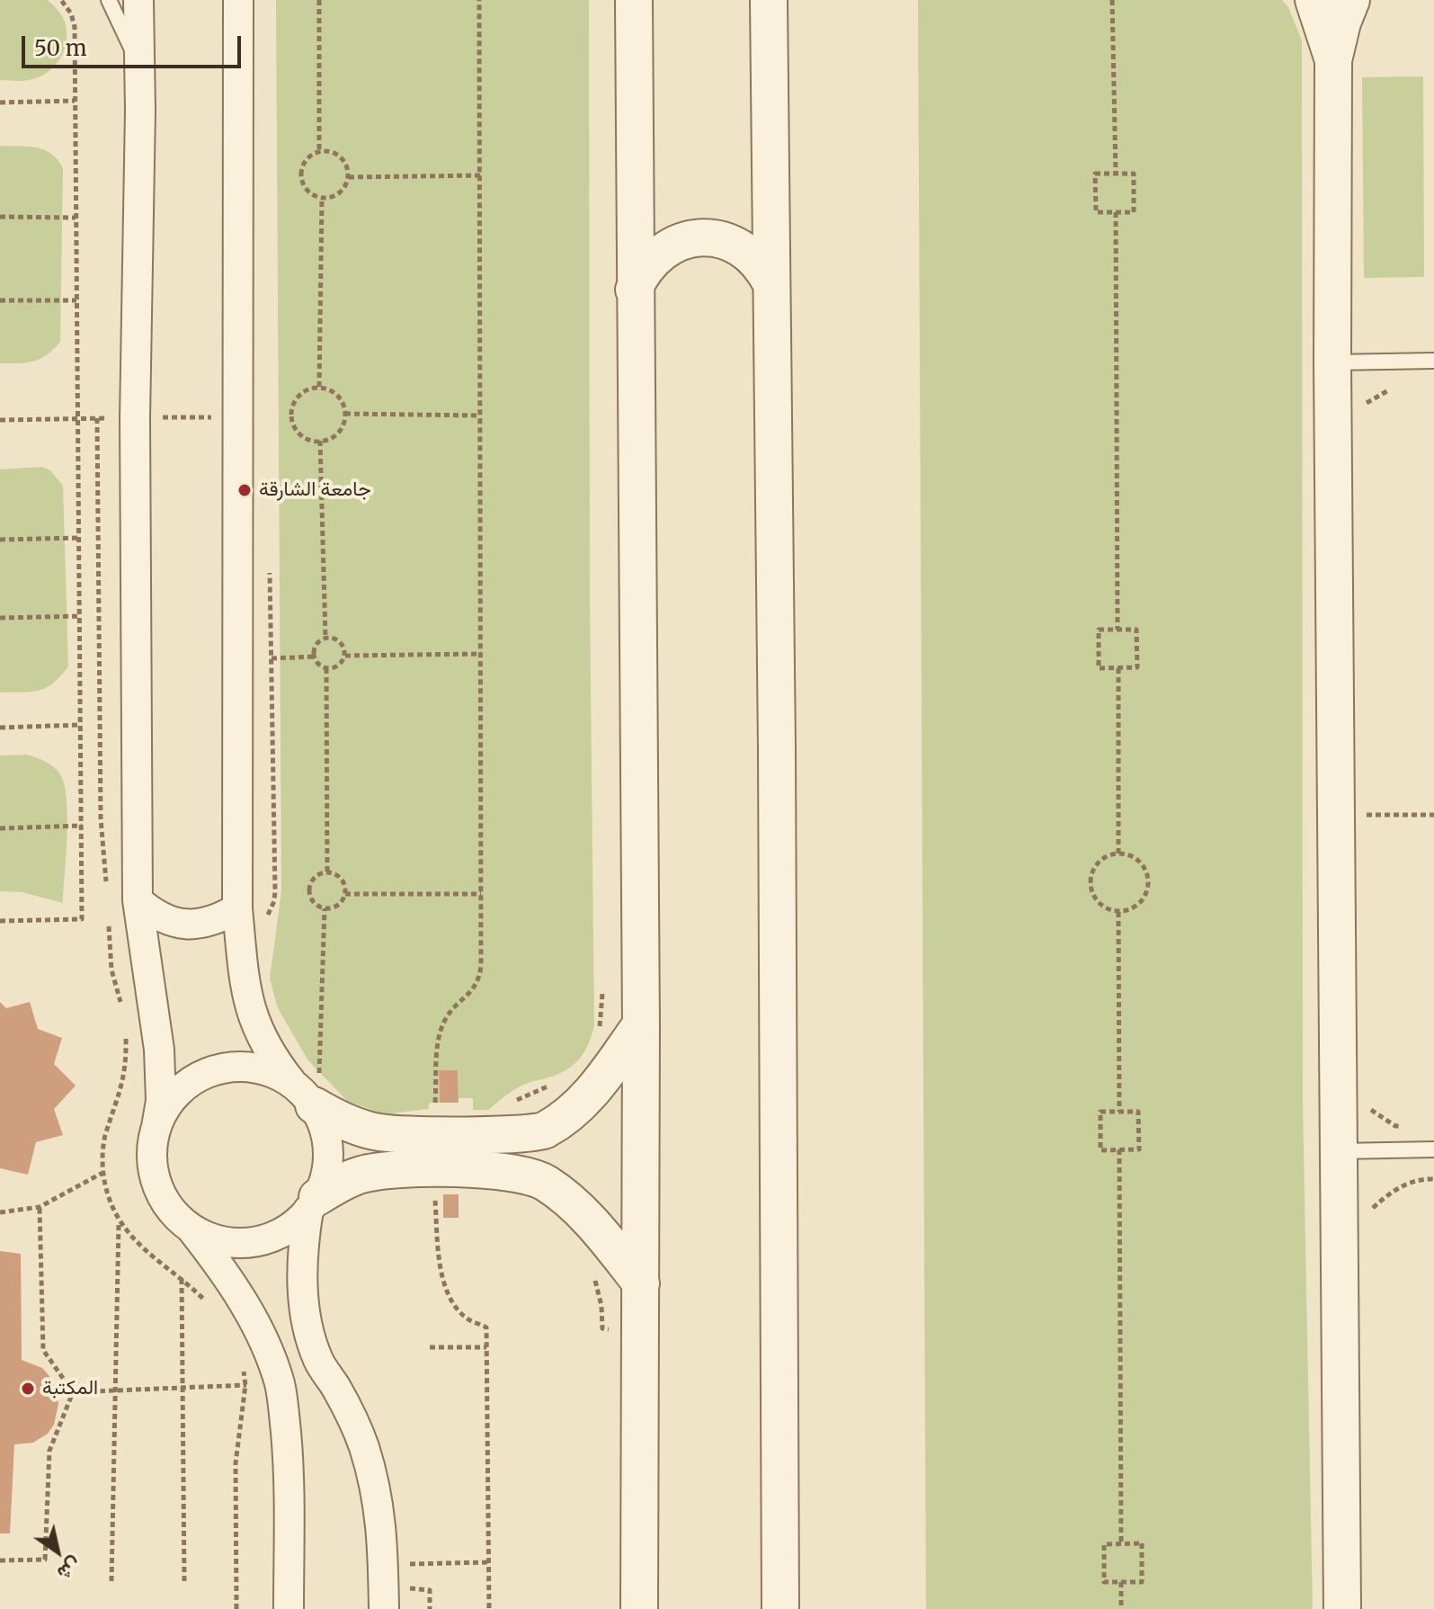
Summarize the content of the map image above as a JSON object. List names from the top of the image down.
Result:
{
  "places": ["جامعة الشارقة", "المكتبة"],
  "scale_bar": "50 m",
  "north": "bottom right"
}
